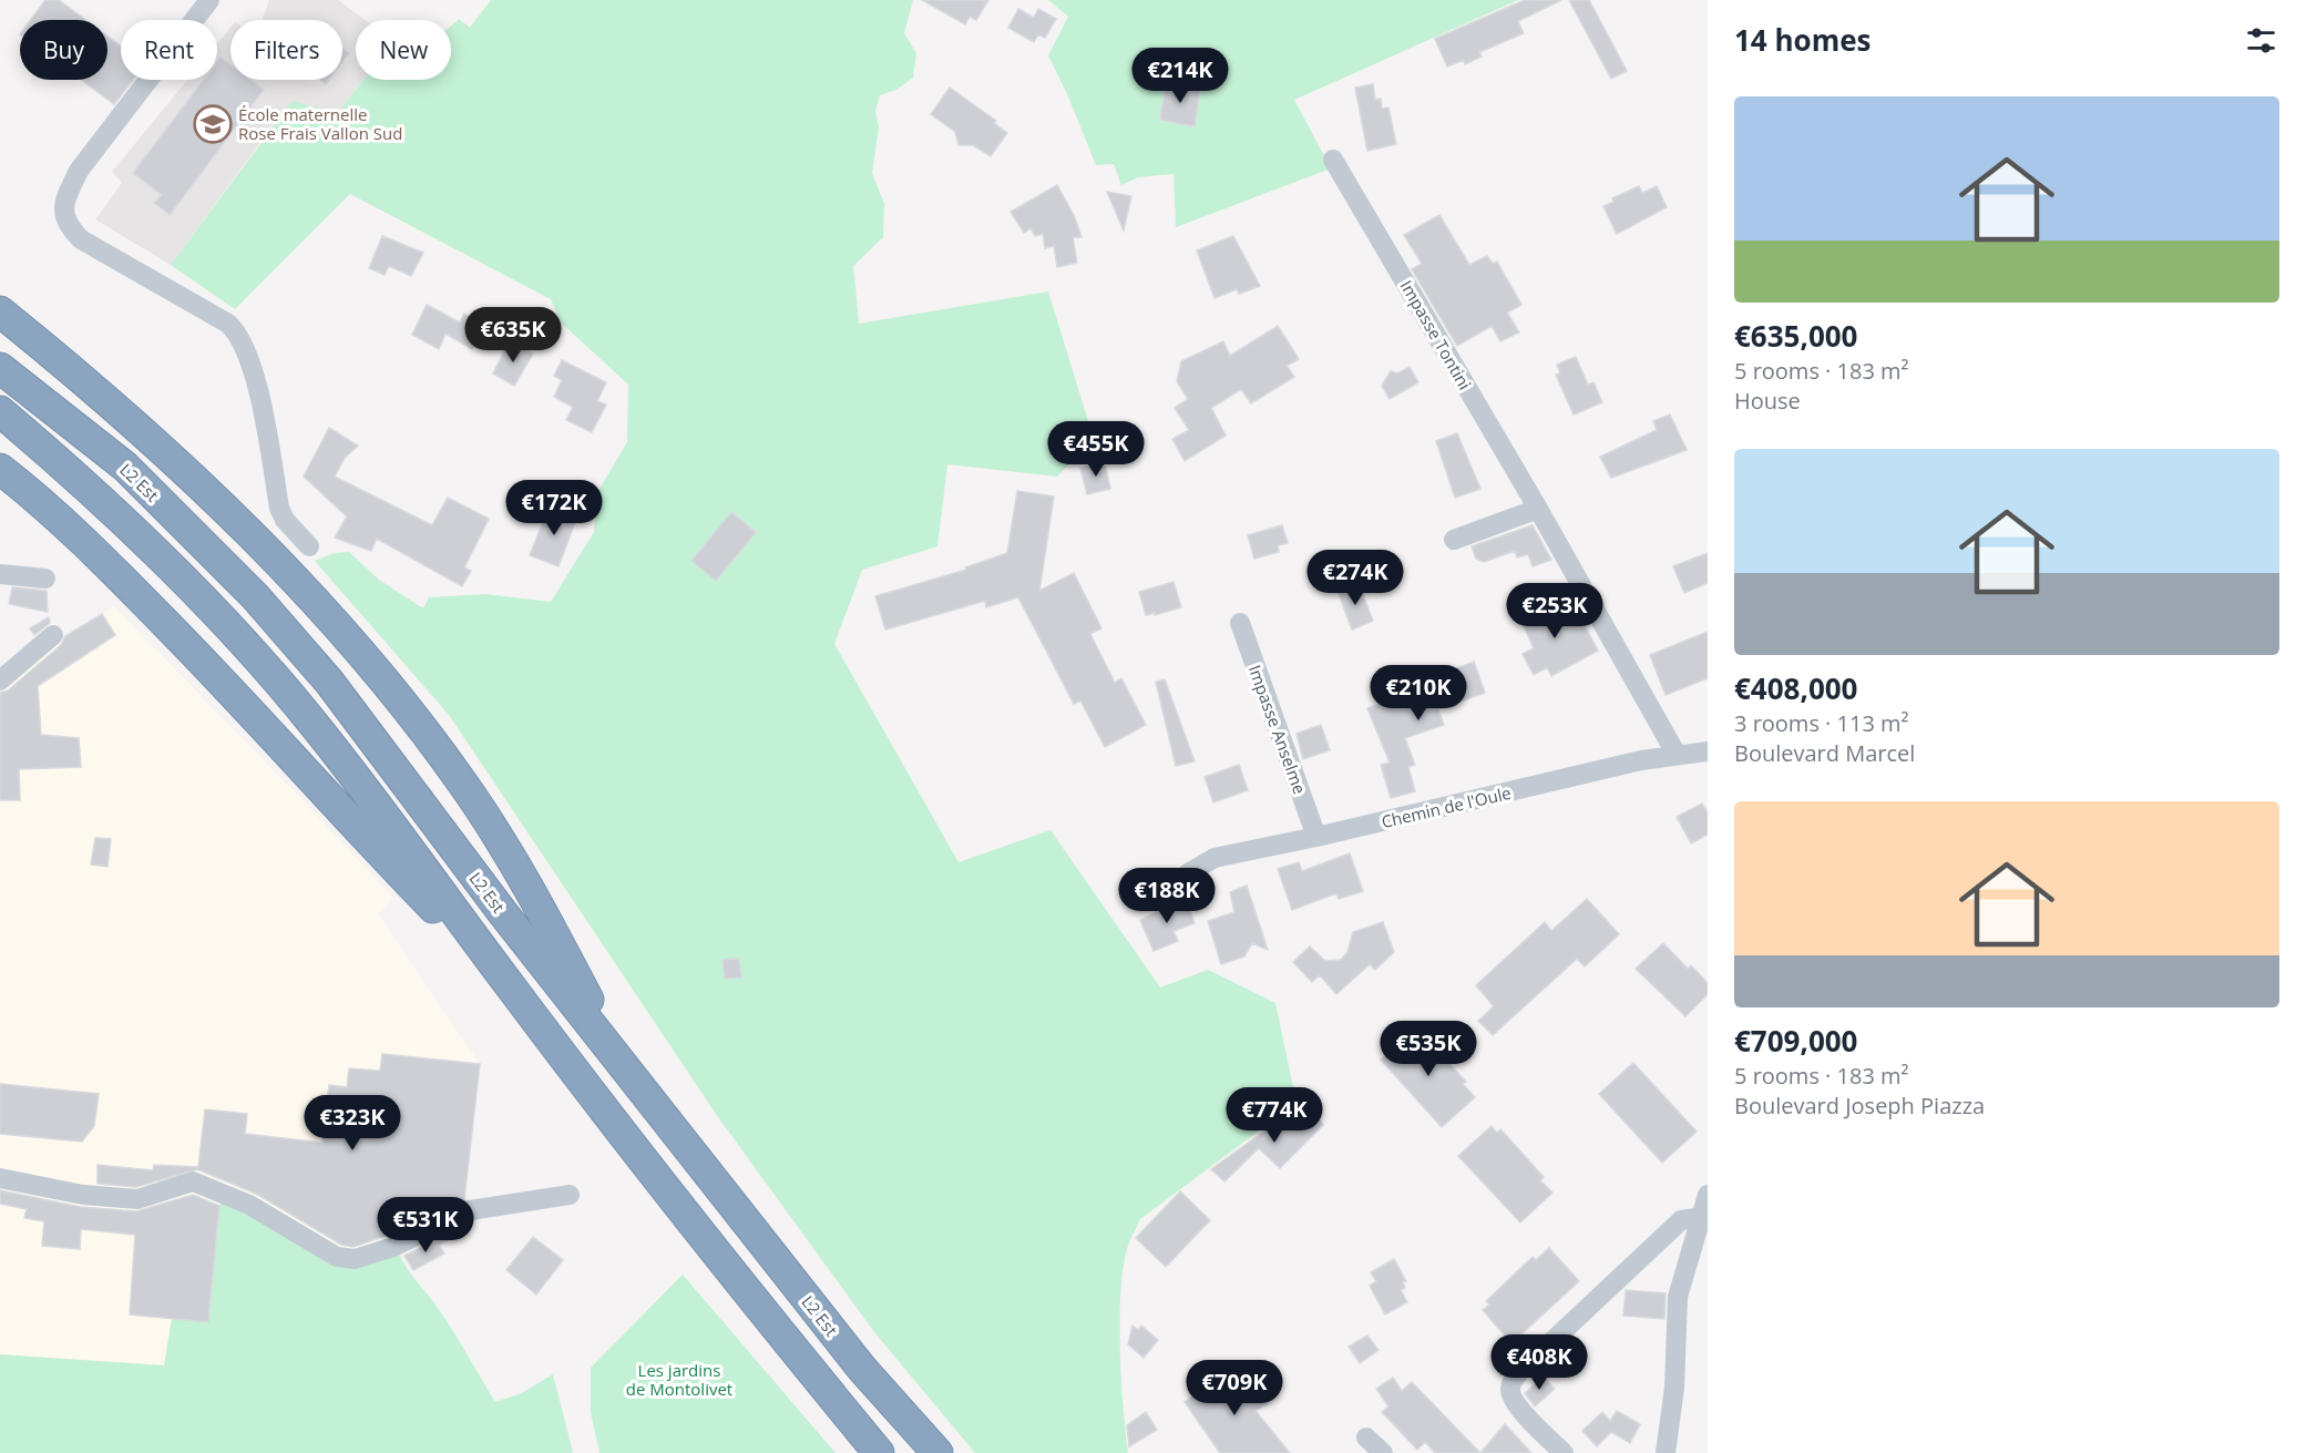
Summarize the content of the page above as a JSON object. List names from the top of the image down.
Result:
{
  "streets": {
    "highway": ["L2 Est"],
    "street": ["Impasse Tontini", "Impasse Anselme", "Chemin de l'Oule"]
  },
  "crossings": [
    ["Impasse Tontini", "Chemin de l'Oule"],
    ["Impasse Anselme", "Chemin de l'Oule"]
  ],
  "parks": ["Les jardins de Montolivet"],
  "places": {
    "school or university": ["École maternelle Rose Frais Vallon Sud"]
  },
  "page": {
    "heading": "14 homes",
    "chip": [
      "Buy",
      "Rent",
      "Filters",
      "New"
    ],
    "price": [
      "€214K",
      "€635K",
      "€455K",
      "€172K",
      "€274K",
      "€253K",
      "€210K",
      "€188K",
      "€535K",
      "€774K",
      "€323K",
      "€531K",
      "€408K",
      "€709K"
    ],
    "list": [
      {
        "name": "€635,000",
        "note": "5 rooms · 183 m² · House"
      },
      {
        "name": "€408,000",
        "note": "3 rooms · 113 m² · Boulevard Marcel"
      },
      {
        "name": "€709,000",
        "note": "5 rooms · 183 m² · Boulevard Joseph Piazza"
      }
    ]
  }
}
